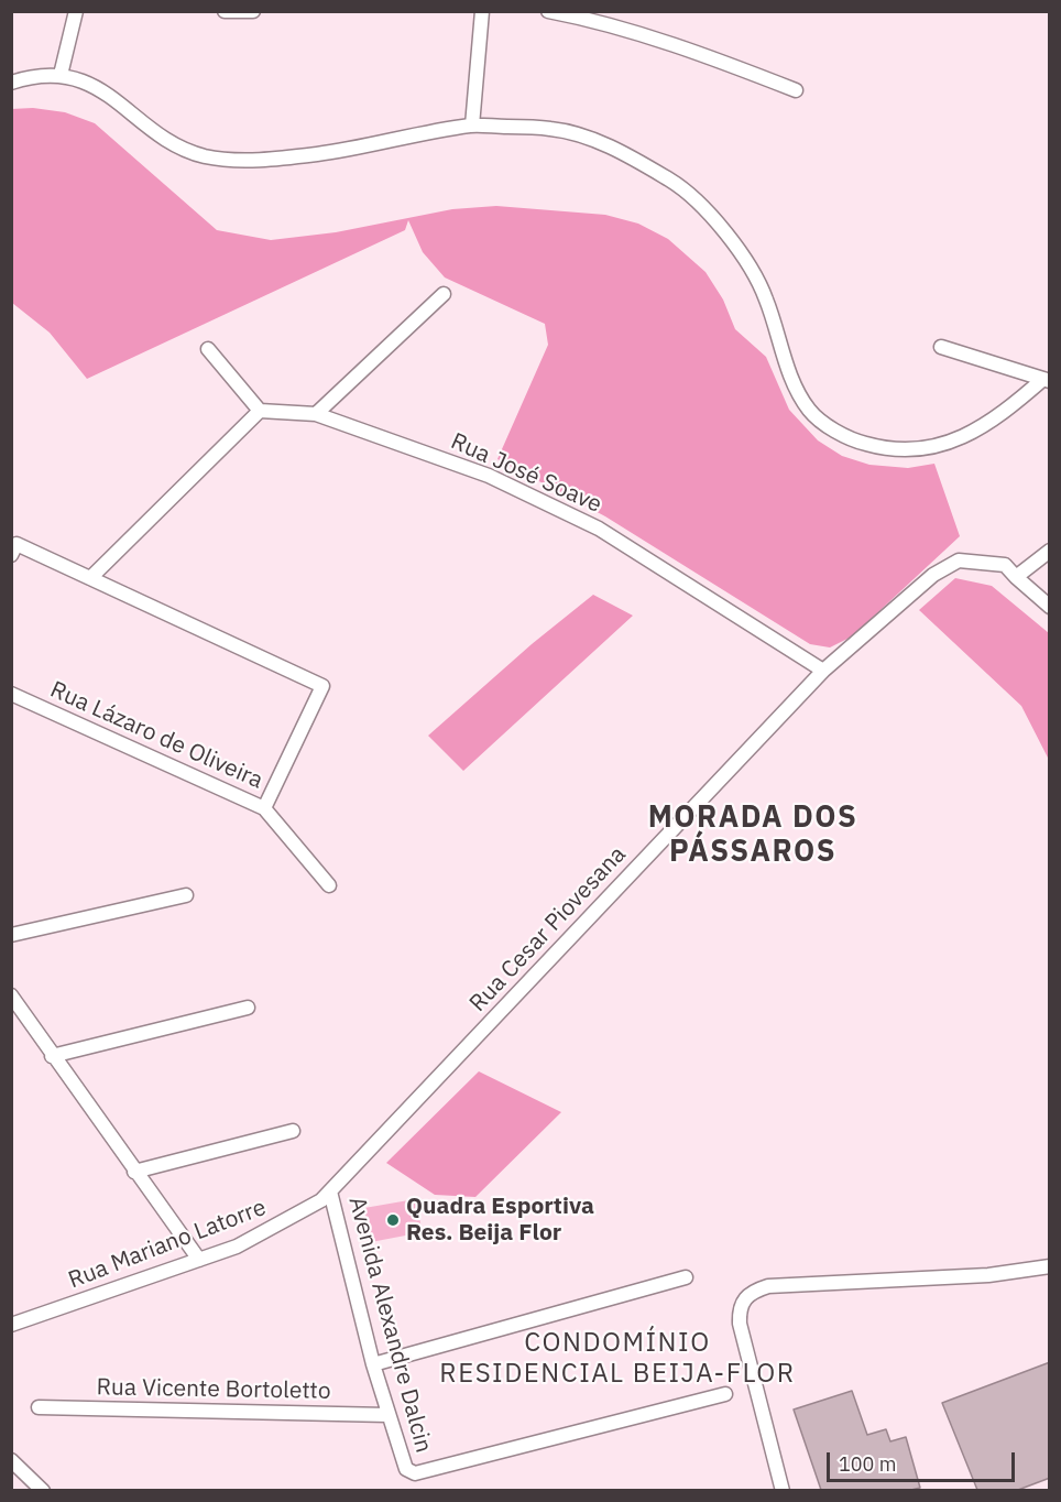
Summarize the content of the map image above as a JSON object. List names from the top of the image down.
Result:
{
  "streets": {
    "street": [
      "Rua José Soave",
      "Rua Lázaro de Oliveira",
      "Rua Cesar Piovesana",
      "Rua Mariano Latorre",
      "Avenida Alexandre Dalcin",
      "Rua Vicente Bortoletto"
    ]
  },
  "crossings": [
    ["Rua José Soave", "Rua Cesar Piovesana"],
    ["Rua Cesar Piovesana", "Rua Mariano Latorre"],
    ["Rua Cesar Piovesana", "Avenida Alexandre Dalcin"],
    ["Rua Mariano Latorre", "Avenida Alexandre Dalcin"],
    ["Avenida Alexandre Dalcin", "Rua Vicente Bortoletto"]
  ],
  "districts": ["MORADA DOS PÁSSAROS", "CONDOMÍNIO RESIDENCIAL BEIJA-FLOR"],
  "places": ["Quadra Esportiva Res. Beija Flor"],
  "scale_bar": "100 m"
}
